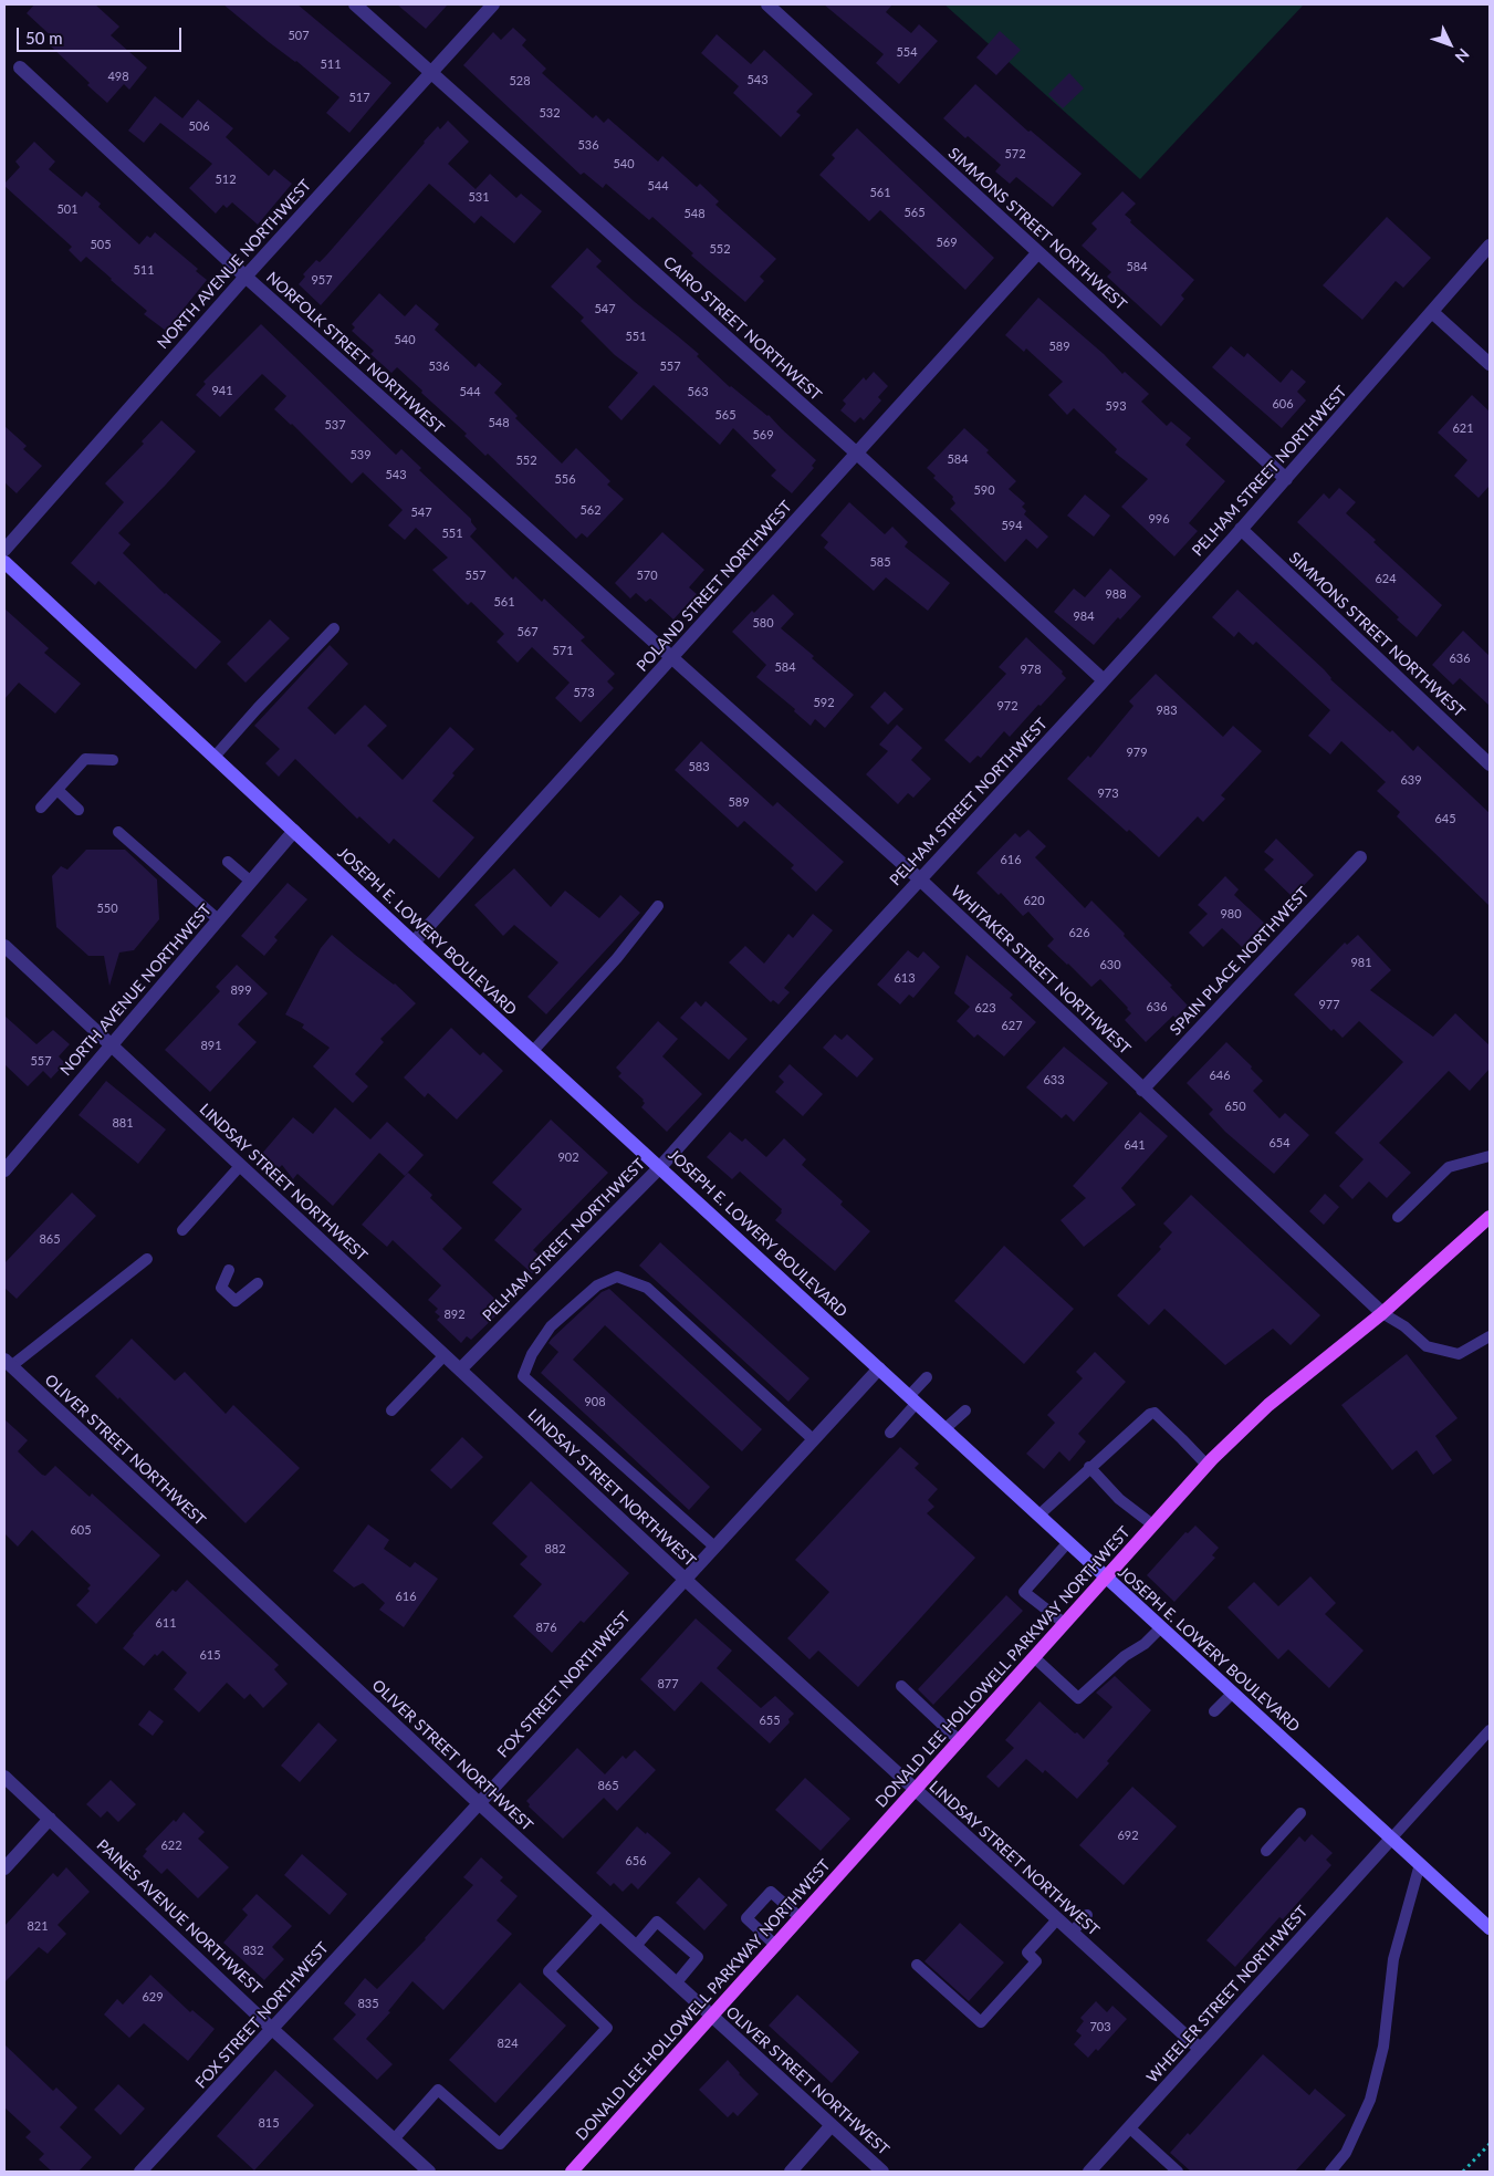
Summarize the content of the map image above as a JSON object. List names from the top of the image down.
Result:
{
  "streets": {
    "main road": ["JOSEPH E. LOWERY BOULEVARD", "DONALD LEE HOLLOWELL PARKWAY NORTHWEST"],
    "street": [
      "SIMMONS STREET NORTHWEST",
      "NORTH AVENUE NORTHWEST",
      "CAIRO STREET NORTHWEST",
      "NORFOLK STREET NORTHWEST",
      "PELHAM STREET NORTHWEST",
      "POLAND STREET NORTHWEST",
      "SPAIN PLACE NORTHWEST",
      "WHITAKER STREET NORTHWEST",
      "LINDSAY STREET NORTHWEST",
      "OLIVER STREET NORTHWEST",
      "FOX STREET NORTHWEST",
      "PAINES AVENUE NORTHWEST",
      "WHEELER STREET NORTHWEST"
    ]
  },
  "crossings": [
    ["SIMMONS STREET NORTHWEST", "PELHAM STREET NORTHWEST"],
    ["SIMMONS STREET NORTHWEST", "POLAND STREET NORTHWEST"],
    ["NORTH AVENUE NORTHWEST", "CAIRO STREET NORTHWEST"],
    ["NORTH AVENUE NORTHWEST", "NORFOLK STREET NORTHWEST"],
    ["NORTH AVENUE NORTHWEST", "JOSEPH E. LOWERY BOULEVARD"],
    ["NORTH AVENUE NORTHWEST", "LINDSAY STREET NORTHWEST"],
    ["CAIRO STREET NORTHWEST", "PELHAM STREET NORTHWEST"],
    ["CAIRO STREET NORTHWEST", "POLAND STREET NORTHWEST"],
    ["NORFOLK STREET NORTHWEST", "POLAND STREET NORTHWEST"],
    ["NORFOLK STREET NORTHWEST", "WHITAKER STREET NORTHWEST"],
    ["PELHAM STREET NORTHWEST", "JOSEPH E. LOWERY BOULEVARD"],
    ["PELHAM STREET NORTHWEST", "WHITAKER STREET NORTHWEST"],
    ["PELHAM STREET NORTHWEST", "LINDSAY STREET NORTHWEST"],
    ["POLAND STREET NORTHWEST", "JOSEPH E. LOWERY BOULEVARD"],
    ["POLAND STREET NORTHWEST", "WHITAKER STREET NORTHWEST"],
    ["JOSEPH E. LOWERY BOULEVARD", "DONALD LEE HOLLOWELL PARKWAY NORTHWEST"],
    ["JOSEPH E. LOWERY BOULEVARD", "FOX STREET NORTHWEST"],
    ["JOSEPH E. LOWERY BOULEVARD", "WHEELER STREET NORTHWEST"],
    ["SPAIN PLACE NORTHWEST", "WHITAKER STREET NORTHWEST"],
    ["WHITAKER STREET NORTHWEST", "DONALD LEE HOLLOWELL PARKWAY NORTHWEST"],
    ["LINDSAY STREET NORTHWEST", "DONALD LEE HOLLOWELL PARKWAY NORTHWEST"],
    ["LINDSAY STREET NORTHWEST", "FOX STREET NORTHWEST"],
    ["LINDSAY STREET NORTHWEST", "WHEELER STREET NORTHWEST"],
    ["OLIVER STREET NORTHWEST", "DONALD LEE HOLLOWELL PARKWAY NORTHWEST"],
    ["OLIVER STREET NORTHWEST", "FOX STREET NORTHWEST"],
    ["FOX STREET NORTHWEST", "PAINES AVENUE NORTHWEST"]
  ],
  "house_numbers": [
    "507",
    "554",
    "511",
    "498",
    "543",
    "528",
    "517",
    "532",
    "506",
    "536",
    "572",
    "540",
    "512",
    "544",
    "561",
    "531",
    "501",
    "565",
    "548",
    "569",
    "505",
    "552",
    "584",
    "511",
    "957",
    "547",
    "551",
    "540",
    "589",
    "536",
    "557",
    "941",
    "544",
    "563",
    "606",
    "593",
    "565",
    "548",
    "537",
    "621",
    "569",
    "539",
    "584",
    "552",
    "543",
    "556",
    "590",
    "562",
    "547",
    "996",
    "594",
    "551",
    "585",
    "557",
    "570",
    "624",
    "988",
    "561",
    "984",
    "580",
    "567",
    "571",
    "636",
    "584",
    "978",
    "573",
    "592",
    "972",
    "983",
    "979",
    "583",
    "639",
    "973",
    "589",
    "645",
    "616",
    "620",
    "550",
    "980",
    "626",
    "981",
    "630",
    "613",
    "899",
    "977",
    "636",
    "623",
    "627",
    "891",
    "557",
    "646",
    "633",
    "650",
    "881",
    "654",
    "641",
    "902",
    "865",
    "892",
    "908",
    "605",
    "882",
    "616",
    "611",
    "876",
    "615",
    "877",
    "655",
    "865",
    "692",
    "622",
    "656",
    "821",
    "832",
    "629",
    "835",
    "703",
    "824",
    "815"
  ],
  "scale_bar": "50 m",
  "north": "bottom right"
}
